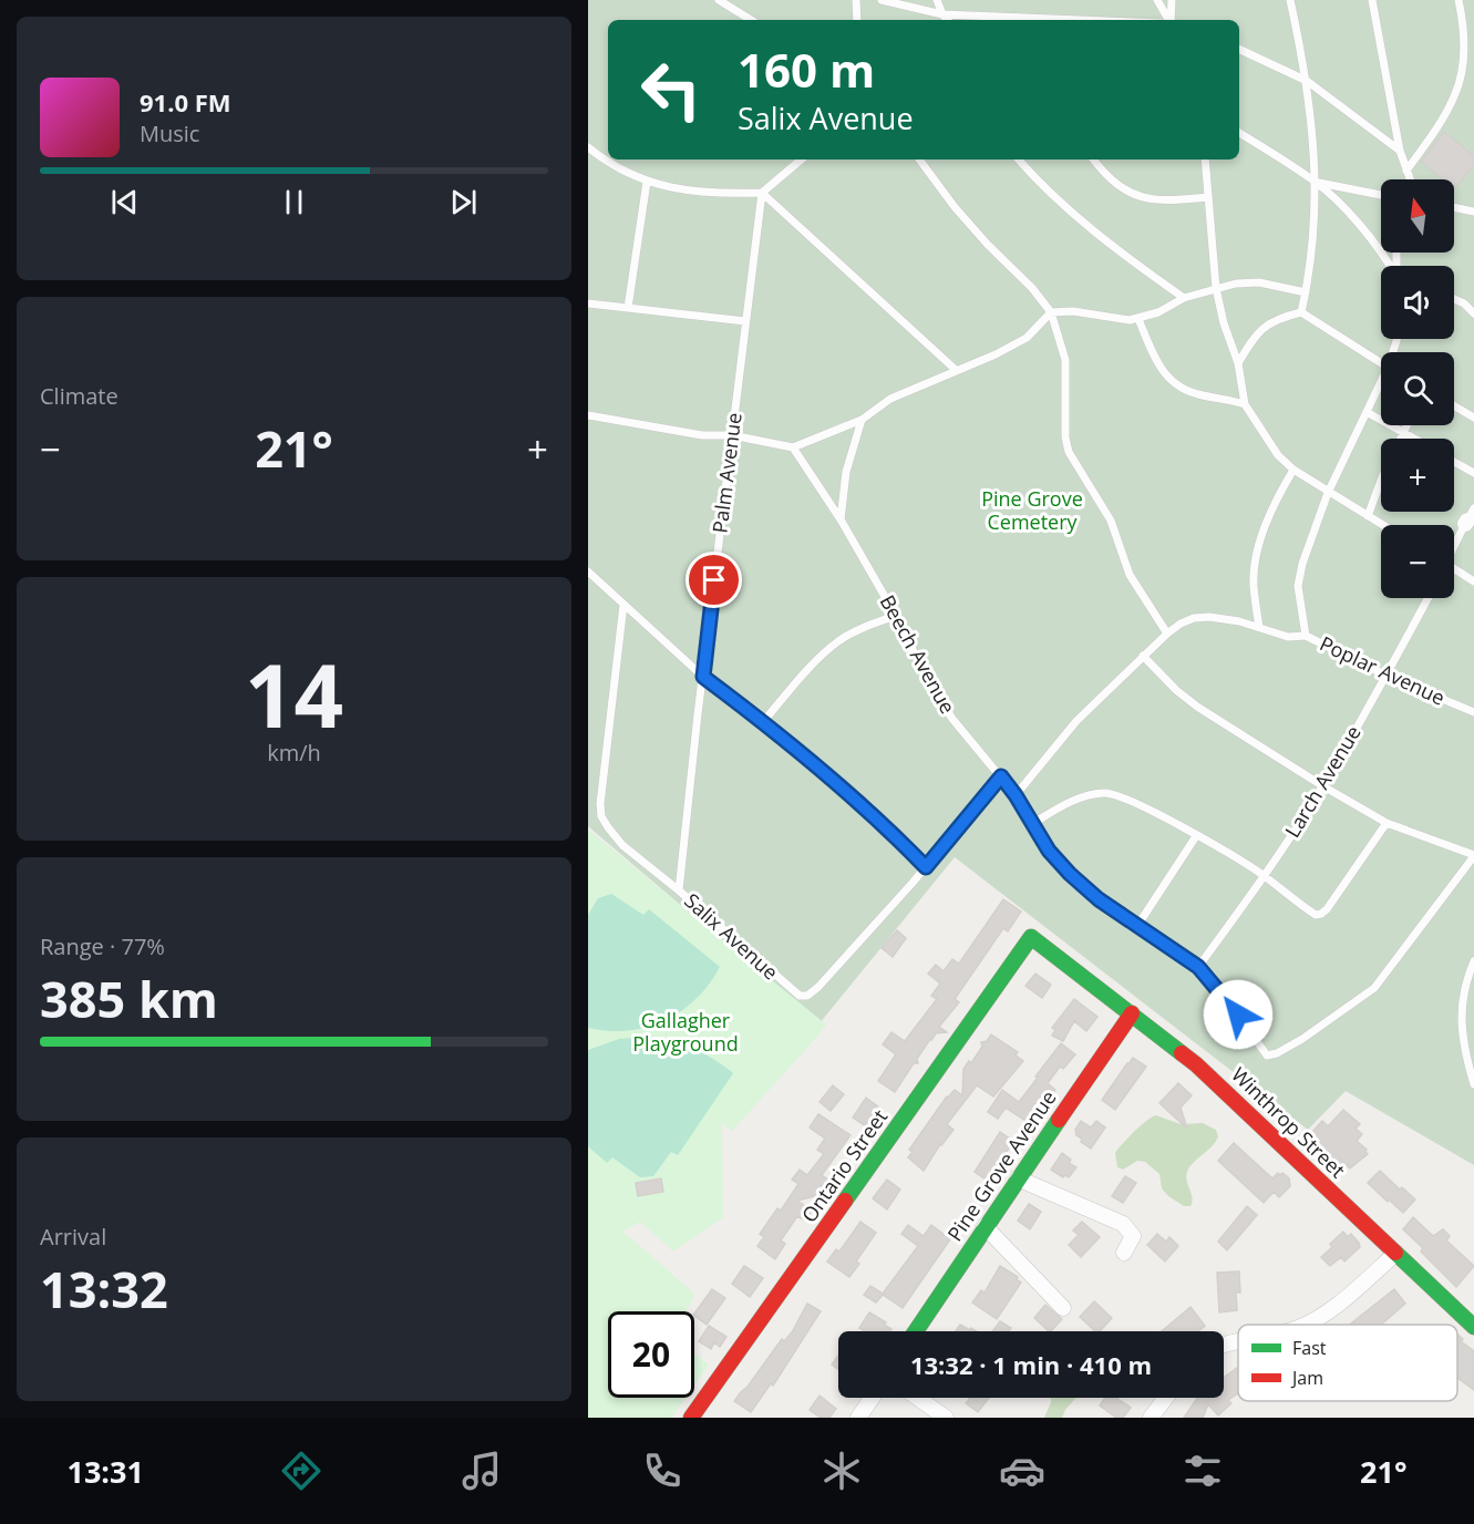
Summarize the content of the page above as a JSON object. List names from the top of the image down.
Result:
{
  "streets": {
    "street": ["Winthrop Street", "Ontario Street", "Pine Grove Avenue"],
    "lane": [
      "Palm Avenue",
      "Beech Avenue",
      "Poplar Avenue",
      "Larch Avenue",
      "Salix Avenue"
    ]
  },
  "crossings": [
    ["Palm Avenue", "Salix Avenue"],
    ["Beech Avenue", "Poplar Avenue"],
    ["Beech Avenue", "Larch Avenue"],
    ["Beech Avenue", "Salix Avenue"],
    ["Poplar Avenue", "Larch Avenue"],
    ["Winthrop Street", "Ontario Street"],
    ["Winthrop Street", "Pine Grove Avenue"]
  ],
  "parks": ["Pine Grove Cemetery", "Gallagher Playground"],
  "legend": ["Fast", "Jam"],
  "north": "top",
  "page": {
    "turn": ["160 m", "Salix Avenue"],
    "song": ["91.0 FM", "Music"],
    "map_buttons": ["+", "−"],
    "tile": [
      "Climate",
      ["14", "km/h"],
      ["Range · 77%", "385 km"],
      ["Arrival", "13:32"]
    ],
    "heat": ["−", "21°", "+"],
    "limit": "20",
    "trip": "13:32 · 1 min · 410 m",
    "tabs": ["13:31", "21°"]
  }
}
